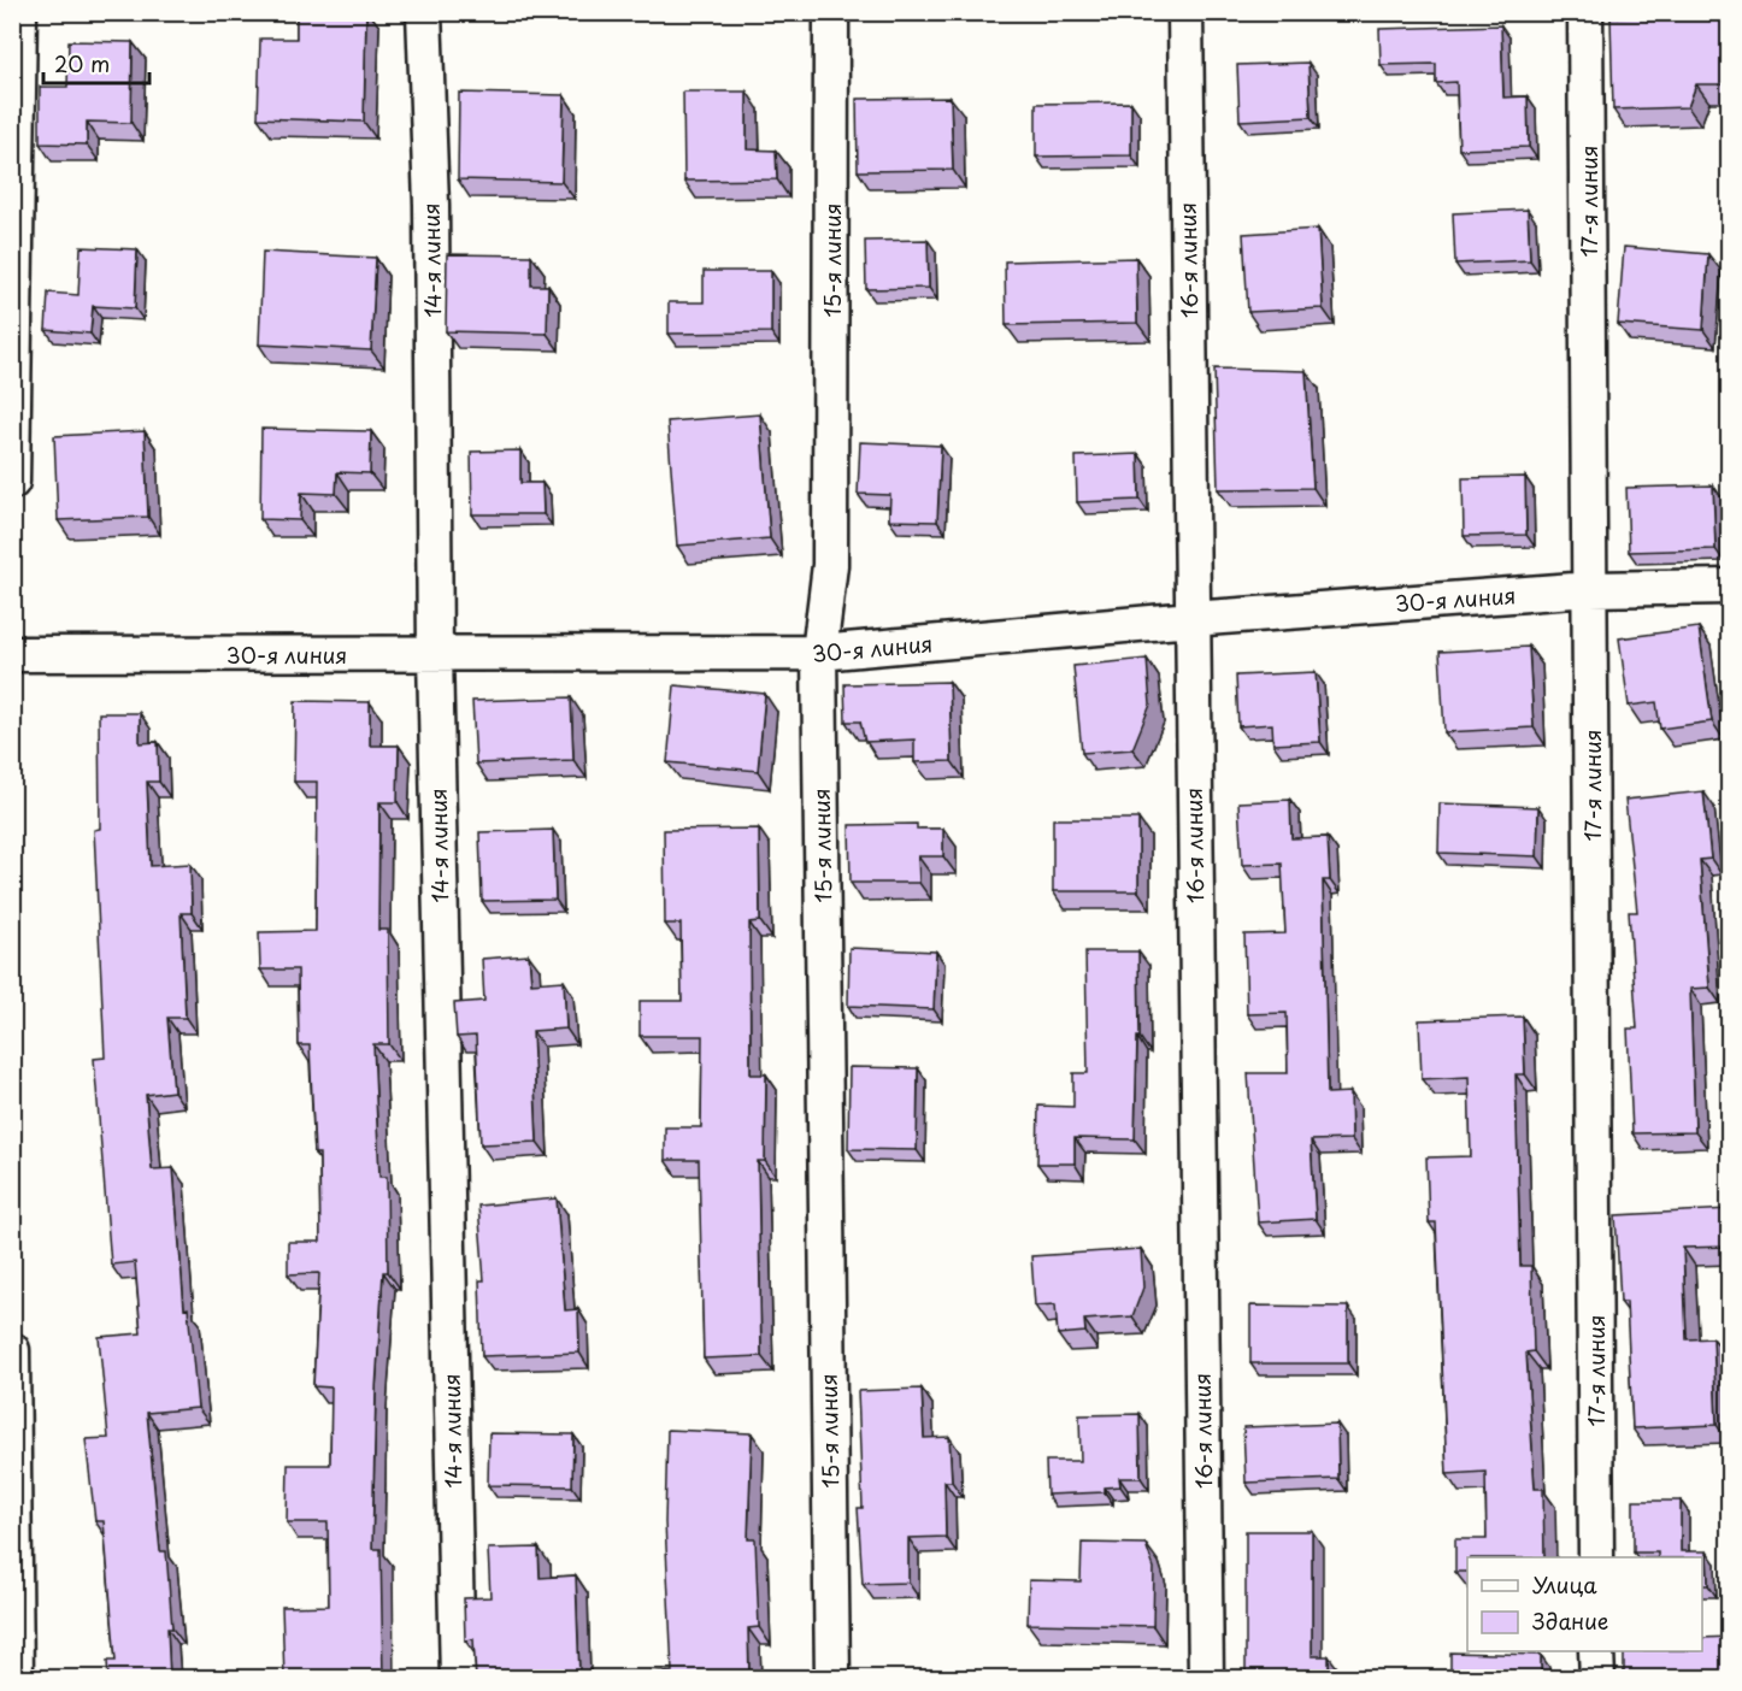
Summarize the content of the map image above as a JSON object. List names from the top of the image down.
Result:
{
  "streets": {
    "street": [
      "17-я линия",
      "14-я линия",
      "15-я линия",
      "16-я линия",
      "30-я линия"
    ]
  },
  "crossings": [
    ["17-я линия", "30-я линия"],
    ["14-я линия", "30-я линия"],
    ["15-я линия", "30-я линия"],
    ["16-я линия", "30-я линия"]
  ],
  "legend": ["Улица", "Здание"],
  "scale_bar": "20 m"
}
